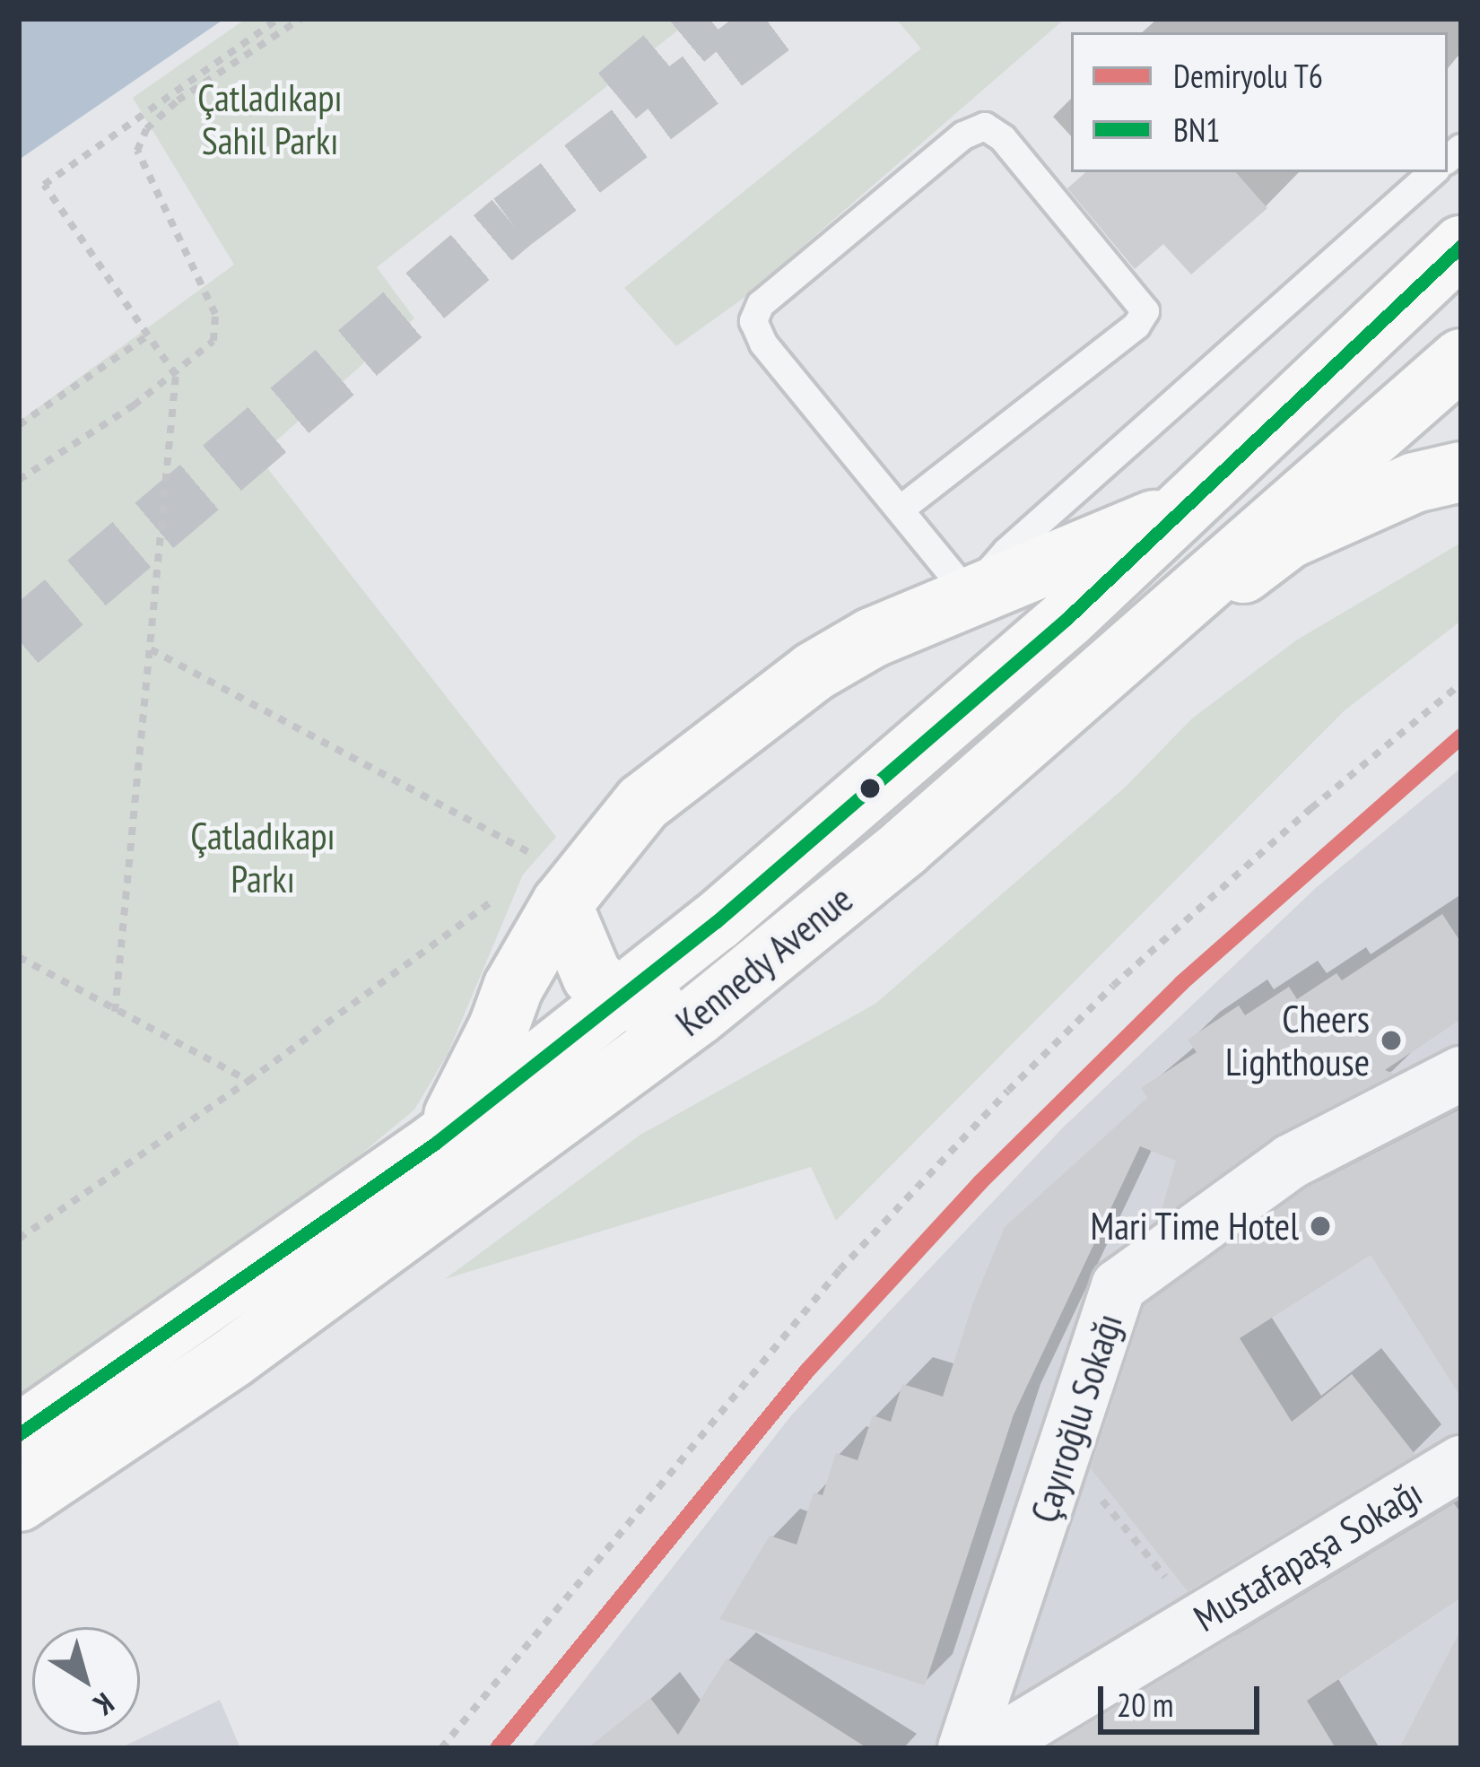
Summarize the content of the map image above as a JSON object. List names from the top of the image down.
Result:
{
  "streets": {
    "main road": ["Kennedy Avenue"],
    "street": ["Çayıroğlu Sokağı", "Mustafapaşa Sokağı"]
  },
  "parks": ["Çatladıkapı Sahil Parkı", "Çatladıkapı Parkı"],
  "places": ["Cheers Lighthouse", "Mari Time Hotel"],
  "lines": ["transit line BN1", "rail line T6"],
  "legend": ["Demiryolu T6", "BN1"],
  "scale_bar": "20 m",
  "north": "bottom right"
}
